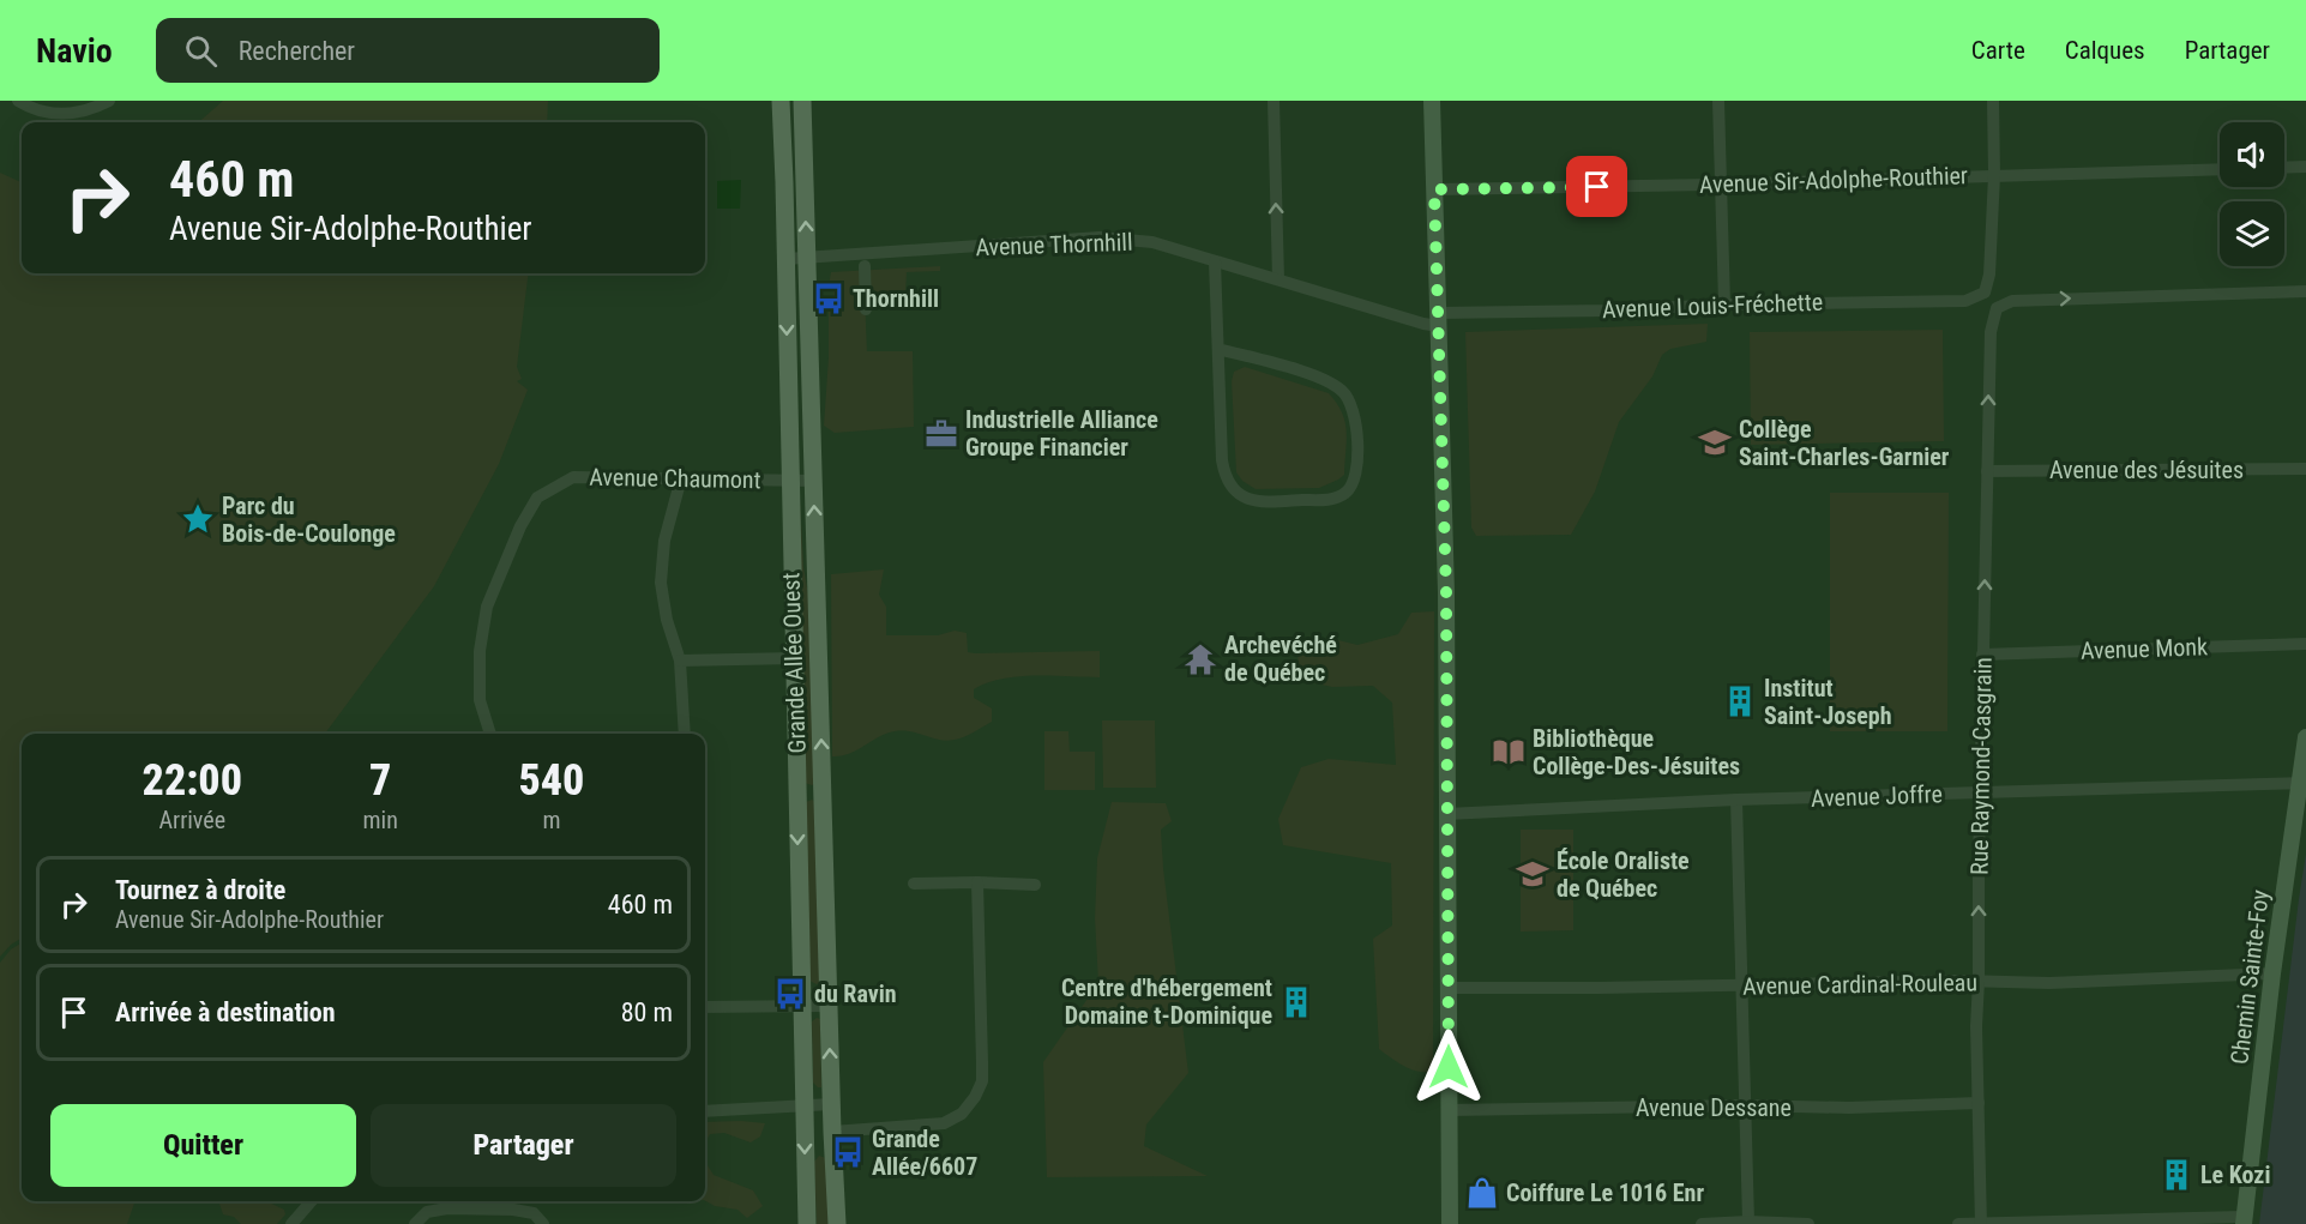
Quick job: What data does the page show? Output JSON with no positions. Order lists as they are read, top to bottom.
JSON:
{
  "streets": {
    "main road": ["Grande Allée Ouest", "Chemin Sainte-Foy"],
    "street": [
      "Avenue Sir-Adolphe-Routhier",
      "Avenue Thornhill",
      "Avenue Louis-Fréchette",
      "Avenue des Jésuites",
      "Avenue Chaumont",
      "Avenue Monk",
      "Rue Raymond-Casgrain",
      "Avenue Joffre",
      "Avenue Cardinal-Rouleau",
      "Avenue Dessane"
    ]
  },
  "crossings": [
    ["Avenue Sir-Adolphe-Routhier", "Avenue Louis-Fréchette"],
    ["Avenue Thornhill", "Avenue Louis-Fréchette"],
    ["Avenue Thornhill", "Grande Allée Ouest"],
    ["Avenue des Jésuites", "Rue Raymond-Casgrain"],
    ["Avenue Chaumont", "Grande Allée Ouest"],
    ["Avenue Monk", "Rue Raymond-Casgrain"],
    ["Rue Raymond-Casgrain", "Avenue Joffre"],
    ["Rue Raymond-Casgrain", "Avenue Cardinal-Rouleau"],
    ["Rue Raymond-Casgrain", "Avenue Dessane"],
    ["Avenue Joffre", "Chemin Sainte-Foy"],
    ["Chemin Sainte-Foy", "Avenue Cardinal-Rouleau"]
  ],
  "places": {
    "bus stop": ["Thornhill", "du Ravin", "Grande Allée/6607"],
    "office": ["Industrielle Alliance Groupe Financier"],
    "school or university": ["Collège Saint-Charles-Garnier", "École Oraliste de Québec"],
    "place": ["Parc du Bois-de-Coulonge"],
    "temple": ["Archevéché de Québec"],
    "building": ["Institut Saint-Joseph", "Centre d'hébergement Domaine t-Dominique", "Le Kozi"],
    "library": ["Bibliothèque Collège-Des-Jésuites"],
    "shop": ["Coiffure Le 1016 Enr"]
  },
  "page": {
    "header": "Navio",
    "search": "Rechercher",
    "nav": ["Carte", "Calques", "Partager"],
    "turn": ["460 m", "Avenue Sir-Adolphe-Routhier"],
    "eta": [
      "22:00",
      "Arrivée",
      "7",
      "min",
      "540",
      "m"
    ],
    "list": [
      {
        "name": "Tournez à droite",
        "note": "Avenue Sir-Adolphe-Routhier",
        "value": "460 m"
      },
      {
        "name": "Arrivée à destination",
        "value": "80 m"
      }
    ],
    "buttons": ["Quitter", "Partager"]
  }
}
